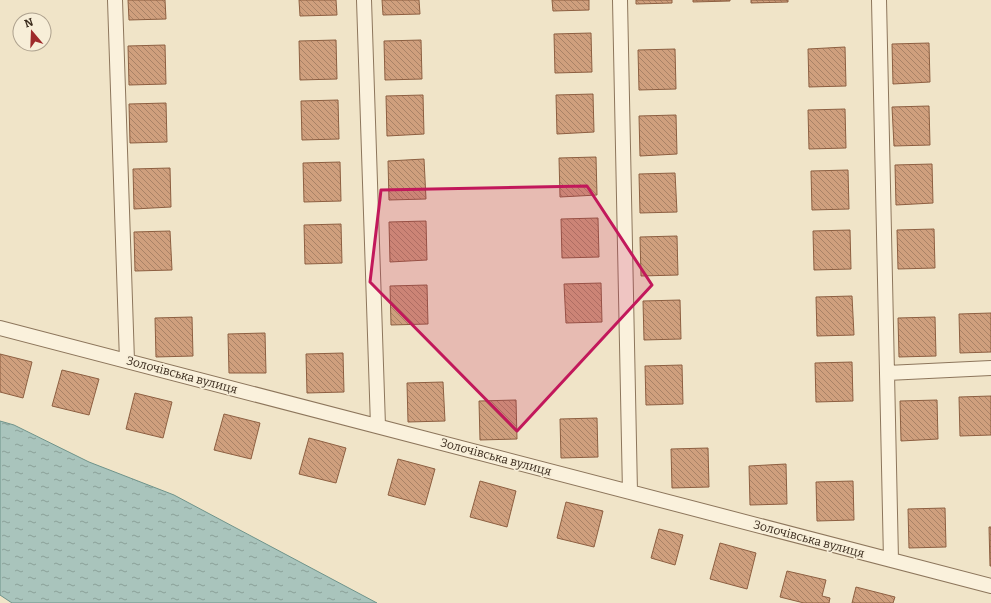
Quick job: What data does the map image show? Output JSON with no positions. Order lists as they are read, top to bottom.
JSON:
{
  "streets": {
    "street": ["Золочівська вулиця"]
  },
  "north": "top"
}
